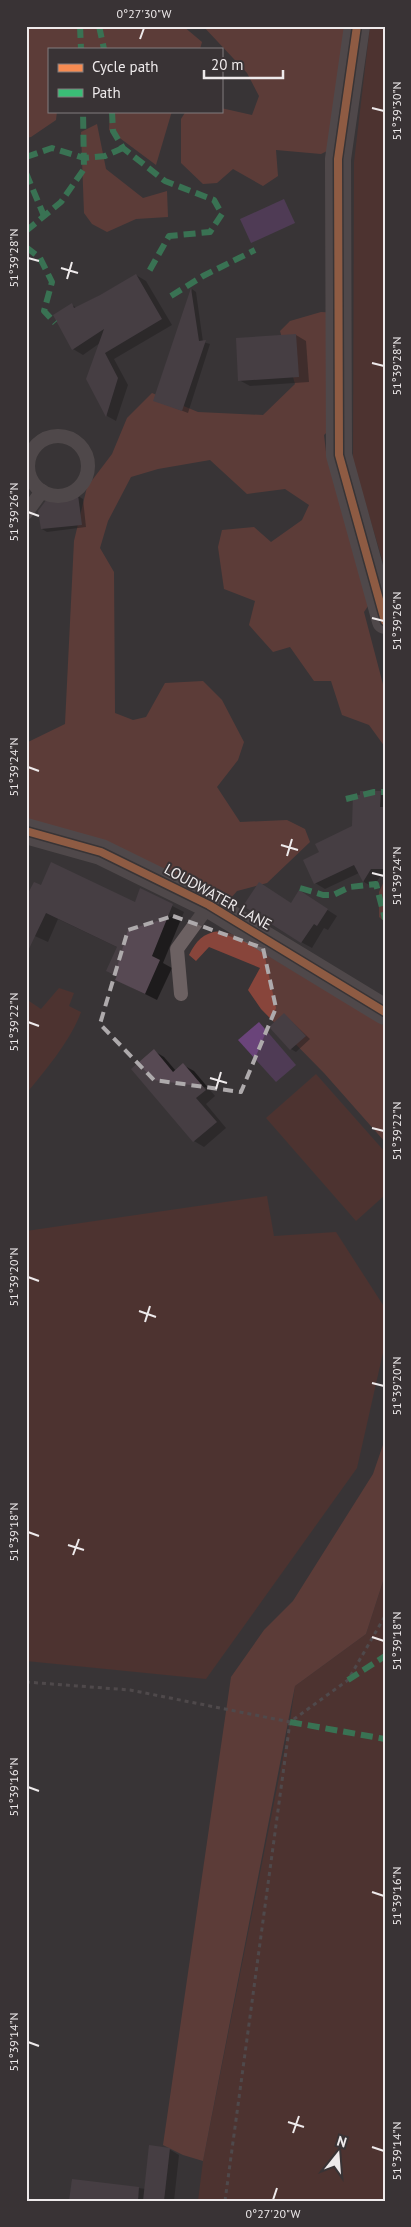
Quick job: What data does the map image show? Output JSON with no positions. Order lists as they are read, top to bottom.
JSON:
{
  "streets": {
    "street": ["LOUDWATER LANE"]
  },
  "legend": ["Cycle path", "Path"],
  "scale_bar": "20 m",
  "north": "top",
  "coordinates": [
    "0°27'30\"W",
    "51°39'30\"N",
    "51°39'28\"N",
    "51°39'26\"N",
    "51°39'24\"N",
    "51°39'22\"N",
    "51°39'20\"N",
    "51°39'18\"N",
    "51°39'16\"N",
    "51°39'14\"N",
    "0°27'20\"W"
  ]
}
